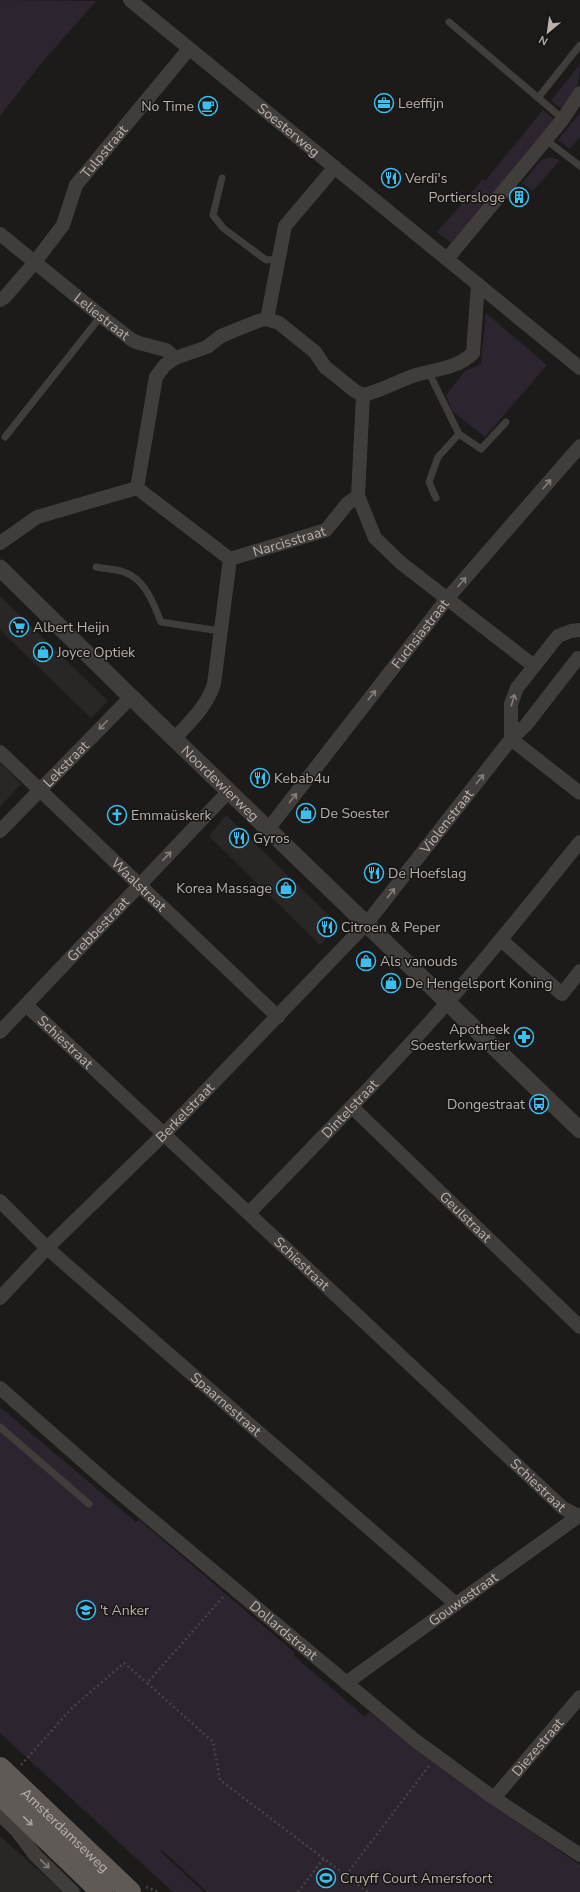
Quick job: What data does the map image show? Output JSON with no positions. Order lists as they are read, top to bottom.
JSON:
{
  "streets": {
    "main road": ["Amsterdamseweg"],
    "street": [
      "Soesterweg",
      "Tulpstraat",
      "Leliestraat",
      "Narcisstraat",
      "Fuchsiastraat",
      "Lekstraat",
      "Noordewierweg",
      "Violenstraat",
      "Waalstraat",
      "Grebbestraat",
      "Schiestraat",
      "Dintelstraat",
      "Berkelstraat",
      "Geulstraat",
      "Spaarnestraat",
      "Gouwestraat",
      "Dollardstraat",
      "Diezestraat"
    ]
  },
  "crossings": [
    ["Soesterweg", "Tulpstraat"],
    ["Tulpstraat", "Leliestraat"],
    ["Fuchsiastraat", "Noordewierweg"],
    ["Lekstraat", "Noordewierweg"],
    ["Lekstraat", "Waalstraat"],
    ["Noordewierweg", "Violenstraat"],
    ["Noordewierweg", "Grebbestraat"],
    ["Noordewierweg", "Dintelstraat"],
    ["Noordewierweg", "Berkelstraat"],
    ["Violenstraat", "Berkelstraat"],
    ["Waalstraat", "Grebbestraat"],
    ["Waalstraat", "Berkelstraat"],
    ["Grebbestraat", "Schiestraat"],
    ["Schiestraat", "Dintelstraat"],
    ["Schiestraat", "Berkelstraat"],
    ["Schiestraat", "Gouwestraat"],
    ["Dintelstraat", "Geulstraat"],
    ["Berkelstraat", "Spaarnestraat"],
    ["Spaarnestraat", "Gouwestraat"],
    ["Gouwestraat", "Dollardstraat"],
    ["Dollardstraat", "Diezestraat"]
  ],
  "one_way": [
    "Fuchsiastraat",
    "Lekstraat",
    "Violenstraat",
    "Grebbestraat"
  ],
  "places": {
    "office": ["Leeffijn"],
    "cafe": ["No Time"],
    "restaurant": [
      "Verdi's",
      "Kebab4u",
      "Gyros",
      "De Hoefslag",
      "Citroen & Peper"
    ],
    "building": ["Portiersloge"],
    "supermarket": ["Albert Heijn"],
    "shop": [
      "Joyce Optiek",
      "De Soester",
      "Korea Massage",
      "Als vanouds",
      "De Hengelsport Koning"
    ],
    "church": ["Emmaüskerk"],
    "pharmacy": ["Apotheek Soesterkwartier"],
    "bus stop": ["Dongestraat"],
    "school or university": ["'t Anker"],
    "sports": ["Cruyff Court Amersfoort"]
  },
  "north": "bottom left"
}
